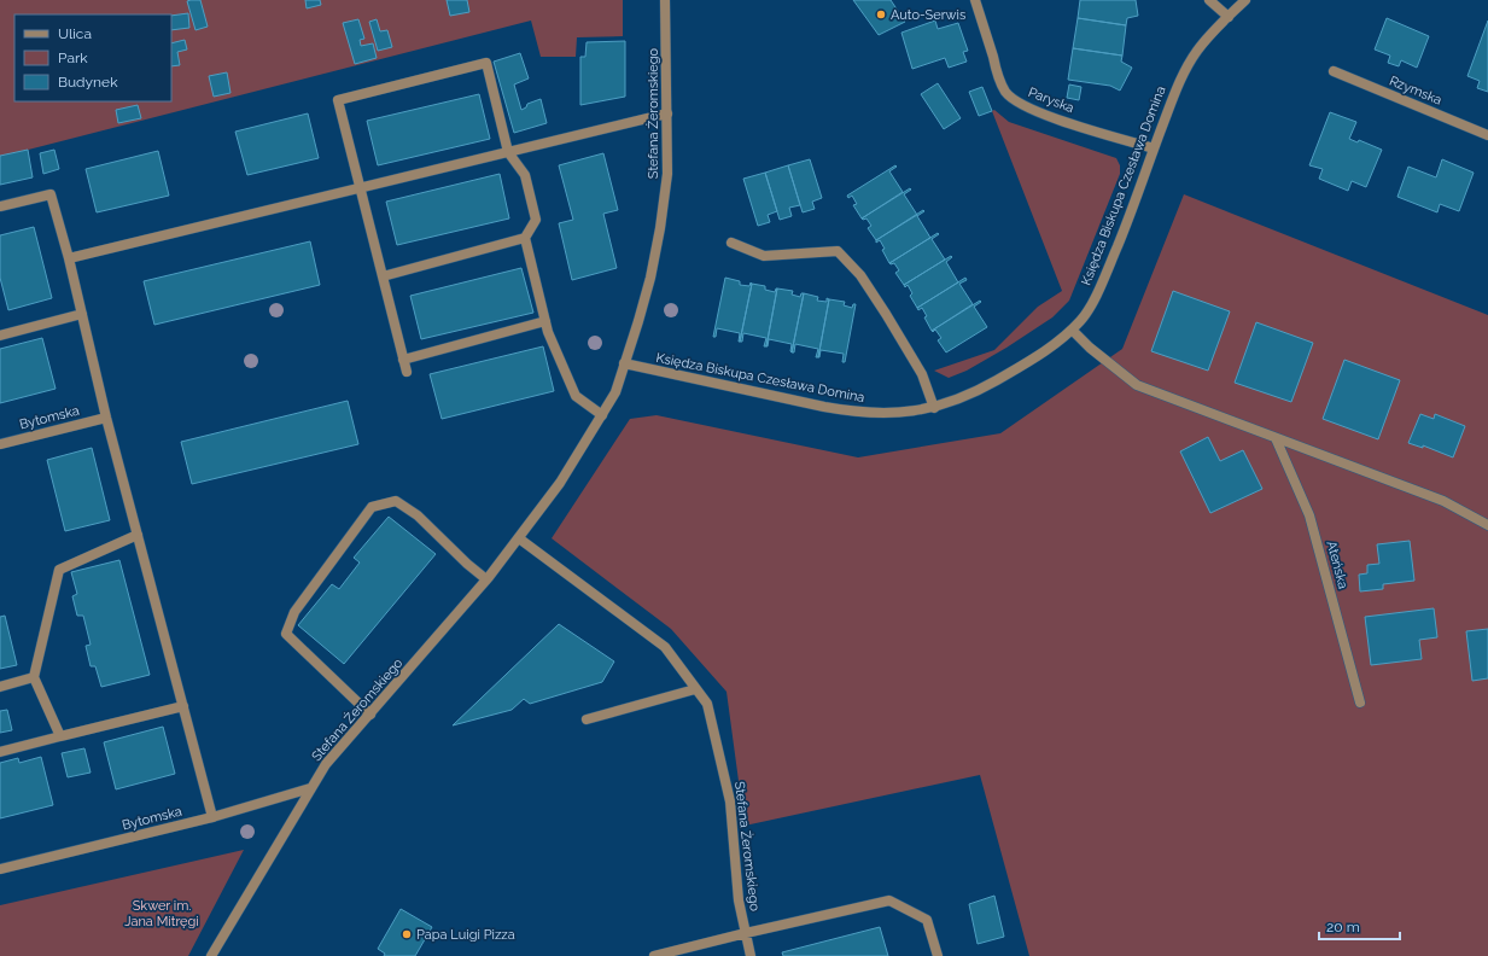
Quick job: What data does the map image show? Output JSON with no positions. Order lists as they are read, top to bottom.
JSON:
{
  "streets": {
    "street": [
      "Rzymska",
      "Paryska",
      "Stefana Żeromskiego",
      "Księdza Biskupa Czesława Domina",
      "Bytomska",
      "Ateńska"
    ]
  },
  "crossings": [
    ["Paryska", "Księdza Biskupa Czesława Domina"],
    ["Stefana Żeromskiego", "Księdza Biskupa Czesława Domina"],
    ["Stefana Żeromskiego", "Bytomska"]
  ],
  "parks": ["Skwer im. Jana Mitręgi"],
  "places": ["Auto-Serwis", "Papa Luigi Pizza"],
  "legend": ["Ulica", "Park", "Budynek"],
  "scale_bar": "20 m"
}
